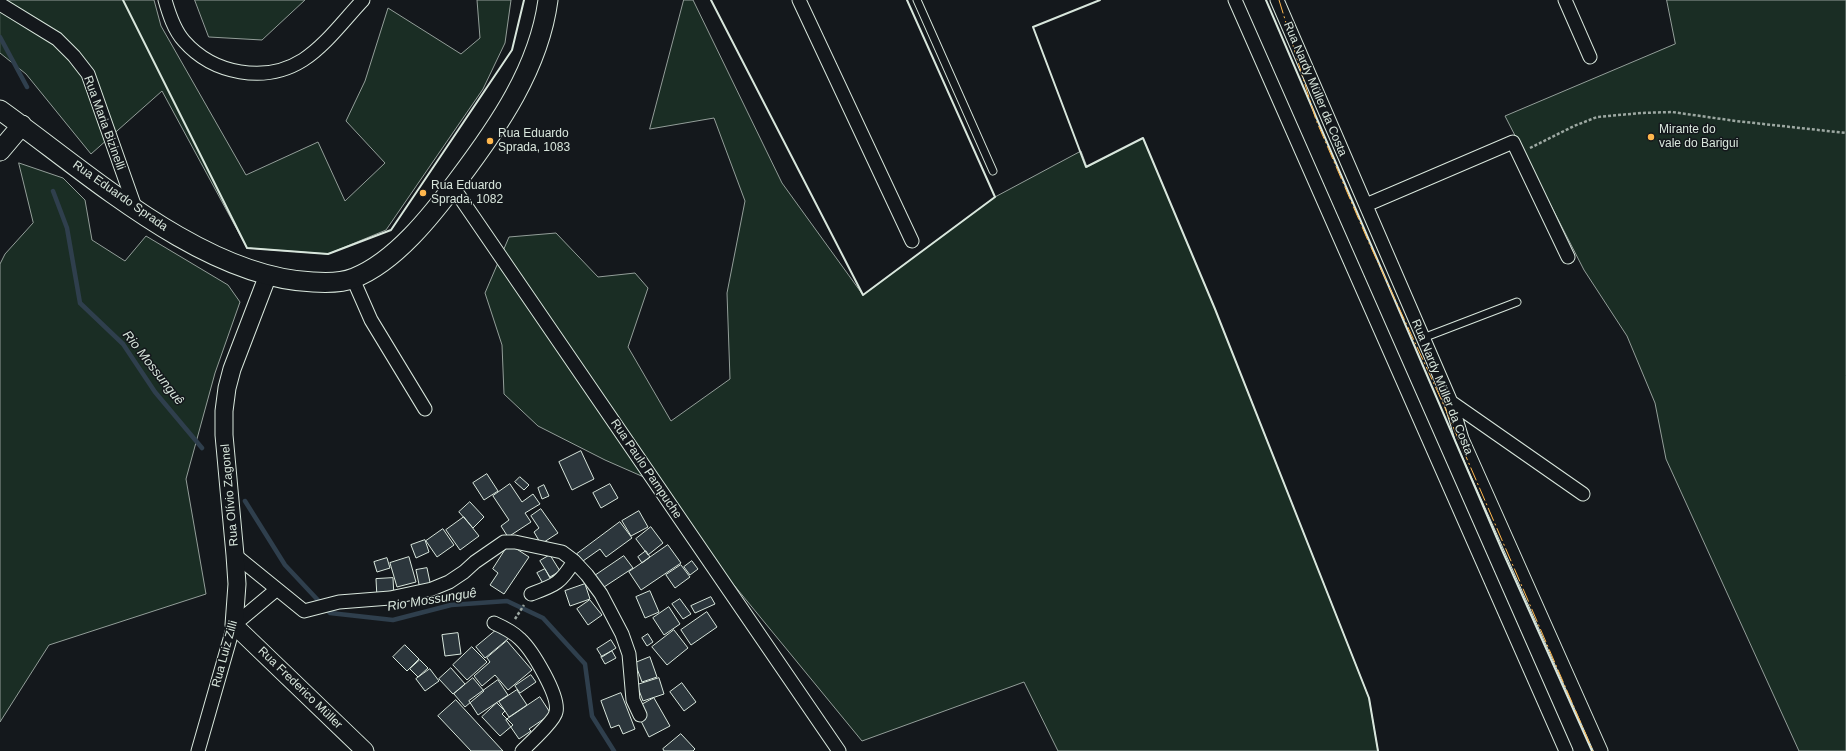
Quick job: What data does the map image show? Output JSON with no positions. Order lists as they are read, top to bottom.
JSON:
{
  "streets": {
    "main road": ["Rua Eduardo Sprada"],
    "street": [
      "Rua Nardy Müller da Costa",
      "Rua Maria Bizinelli",
      "Rua Paulo Pampuche",
      "Rua Olívio Zagonel",
      "Rua Luiz Zilli",
      "Rua Frederico Müller"
    ]
  },
  "crossings": [
    ["Rua Maria Bizinelli", "Rua Eduardo Sprada"],
    ["Rua Eduardo Sprada", "Rua Paulo Pampuche"],
    ["Rua Eduardo Sprada", "Rua Olívio Zagonel"],
    ["Rua Olívio Zagonel", "Rua Luiz Zilli"],
    ["Rua Luiz Zilli", "Rua Frederico Müller"]
  ],
  "water": ["Rio Mossunguê"],
  "places": ["Mirante do vale do Barigui", "Rua Eduardo Sprada, 1083", "Rua Eduardo Sprada, 1082"]
}
